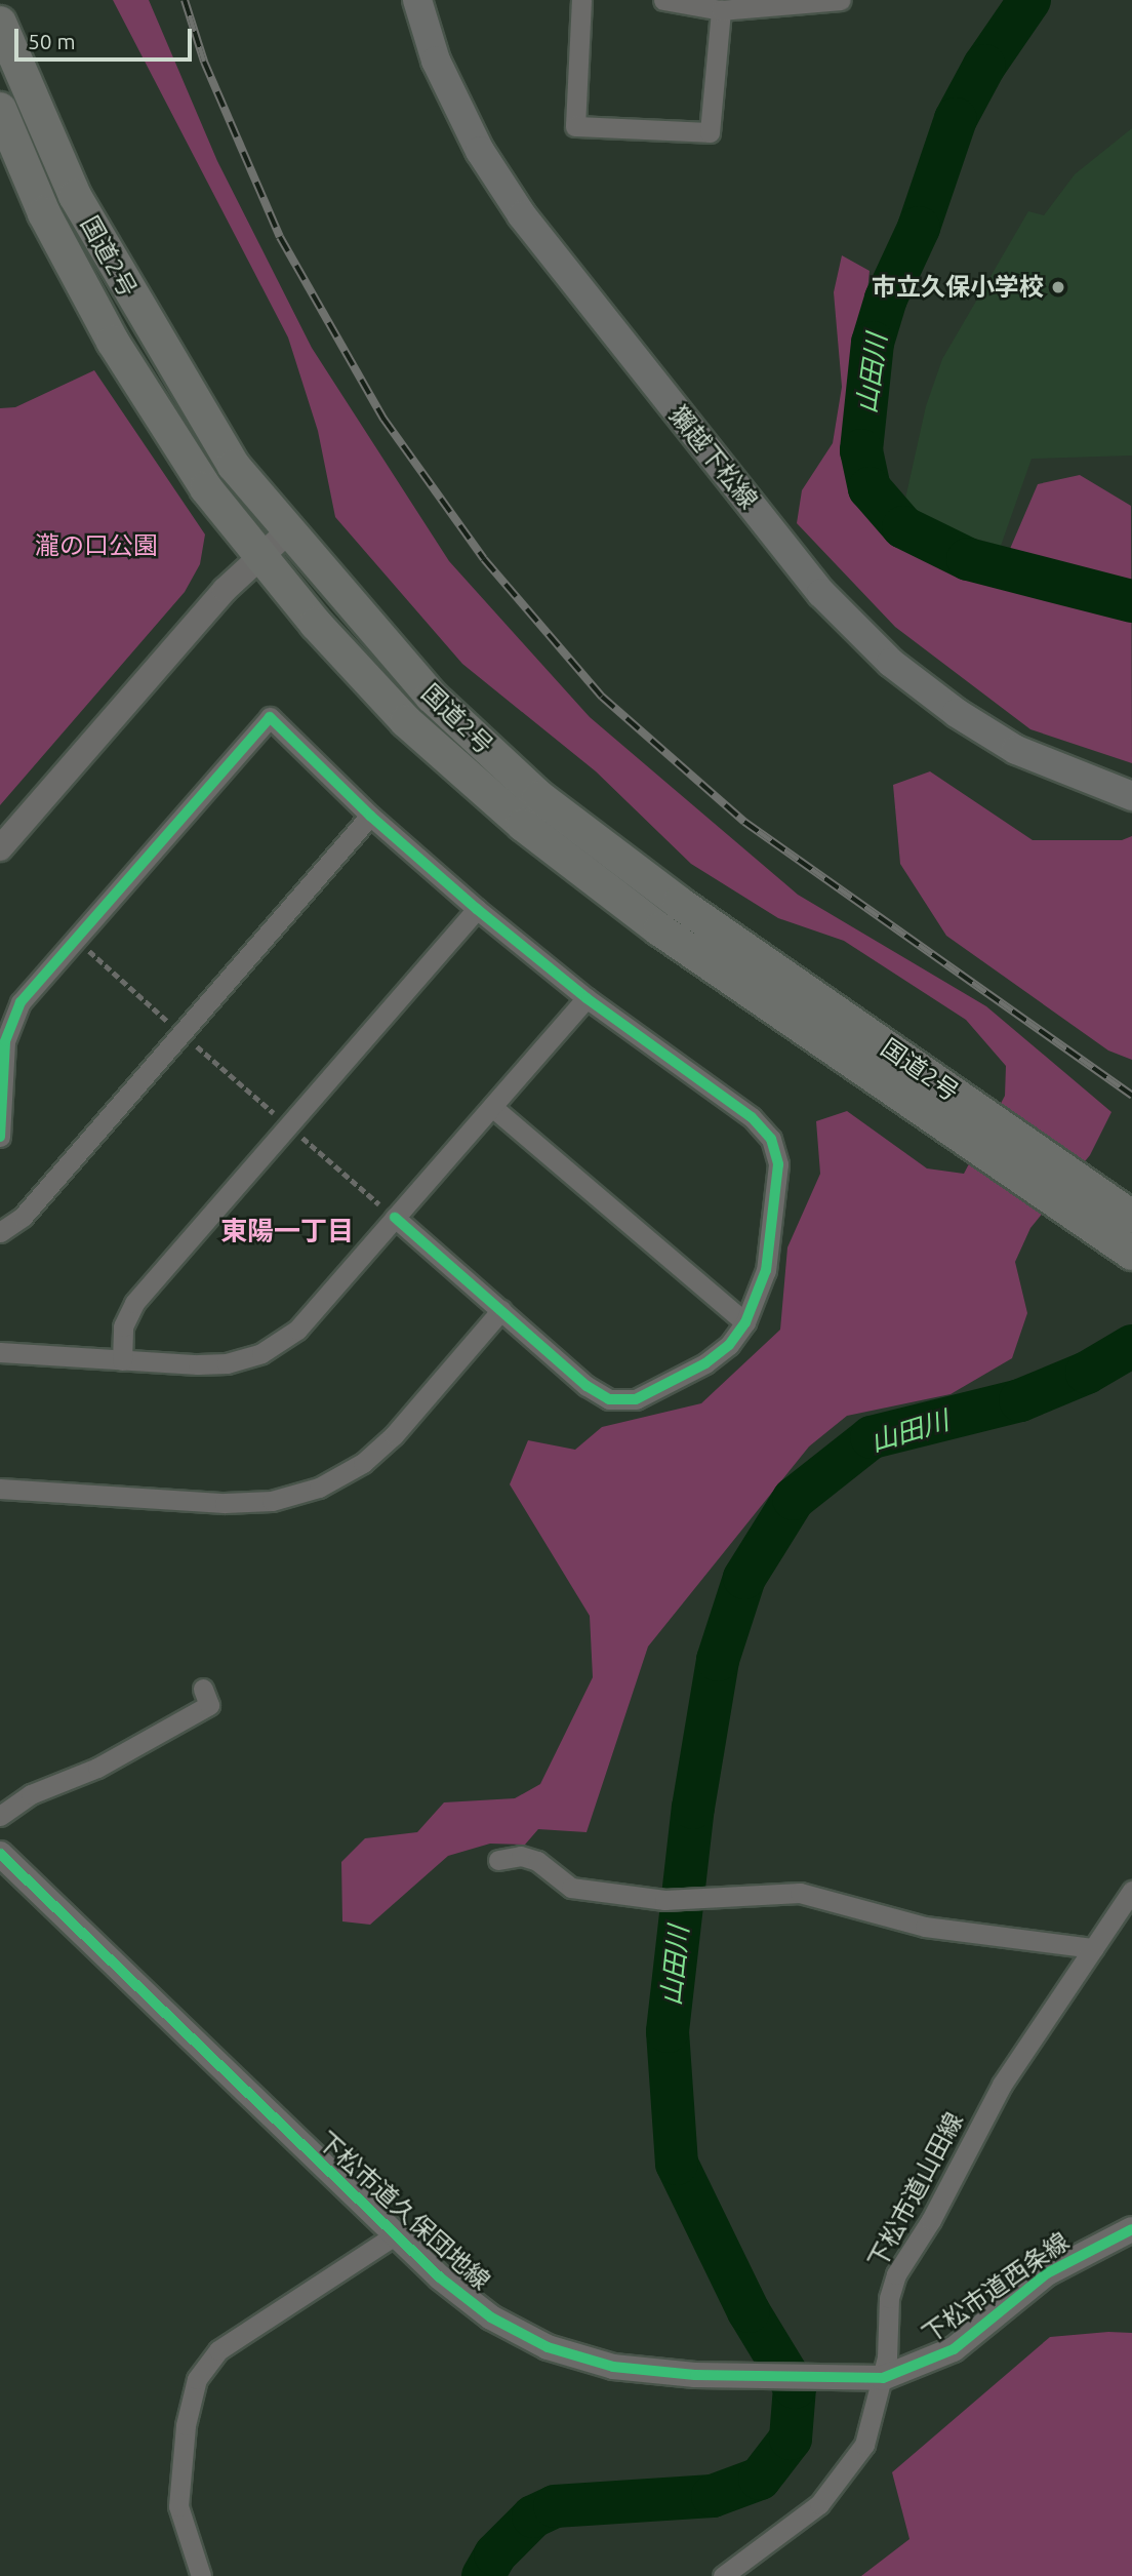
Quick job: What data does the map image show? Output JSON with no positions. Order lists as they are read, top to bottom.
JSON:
{
  "streets": {
    "highway": ["国道2号"],
    "main road": ["獺越下松線"],
    "street": ["下松市道山田線", "下松市道久保団地線", "下松市道西条線"]
  },
  "crossings": [
    ["下松市道山田線", "下松市道久保団地線"],
    ["下松市道山田線", "下松市道西条線"],
    ["下松市道久保団地線", "下松市道西条線"]
  ],
  "districts": ["東陽一丁目"],
  "water": ["山田川"],
  "parks": ["瀧の口公園"],
  "places": ["市立久保小学校"],
  "scale_bar": "50 m"
}
